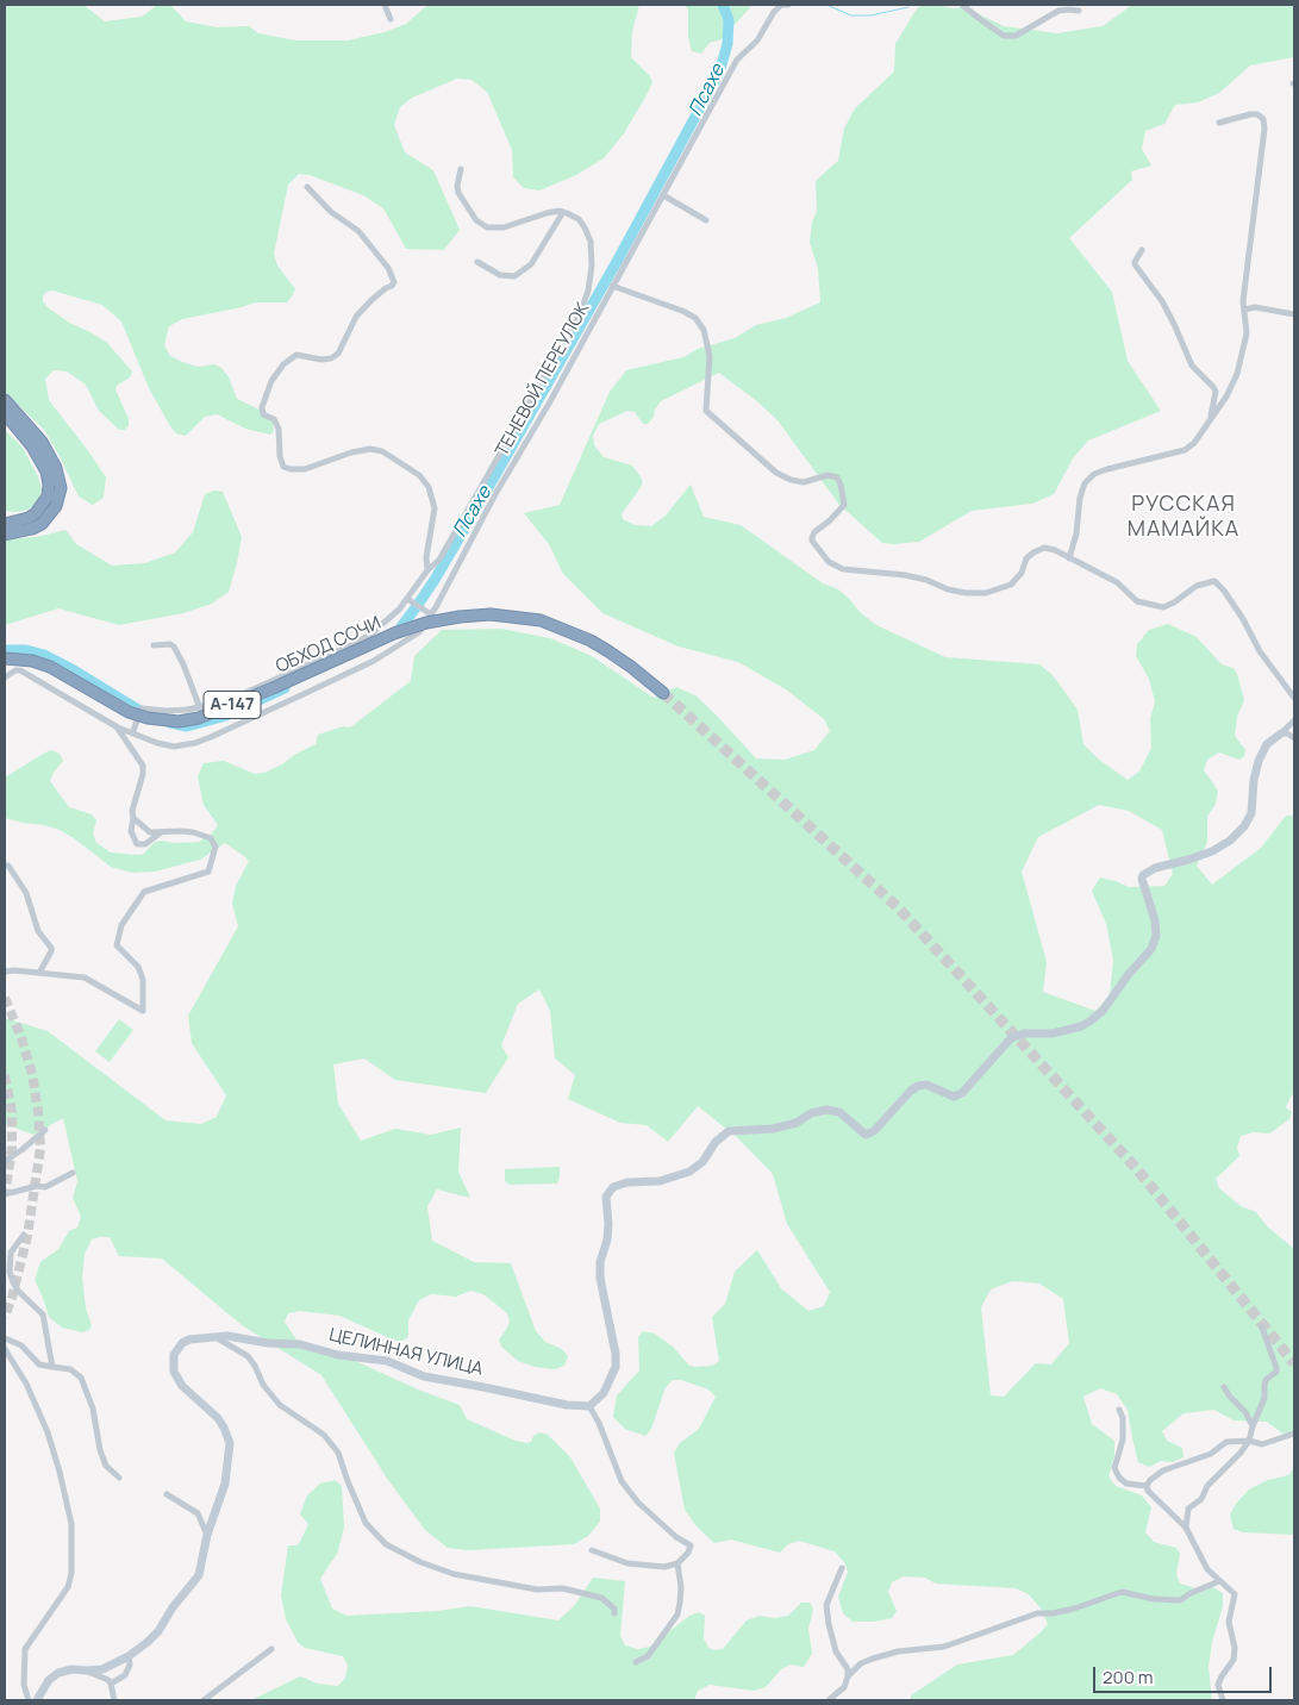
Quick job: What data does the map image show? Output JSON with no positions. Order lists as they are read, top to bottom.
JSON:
{
  "streets": {
    "highway": ["ОБХОД СОЧИ", "А-147"],
    "street": ["ТЕНЕВОЙ ПЕРЕУЛОК", "ЦЕЛИННАЯ УЛИЦА"]
  },
  "districts": ["РУССКАЯ МАМАЙКА"],
  "water": ["Псахе"],
  "scale_bar": "200 m"
}
